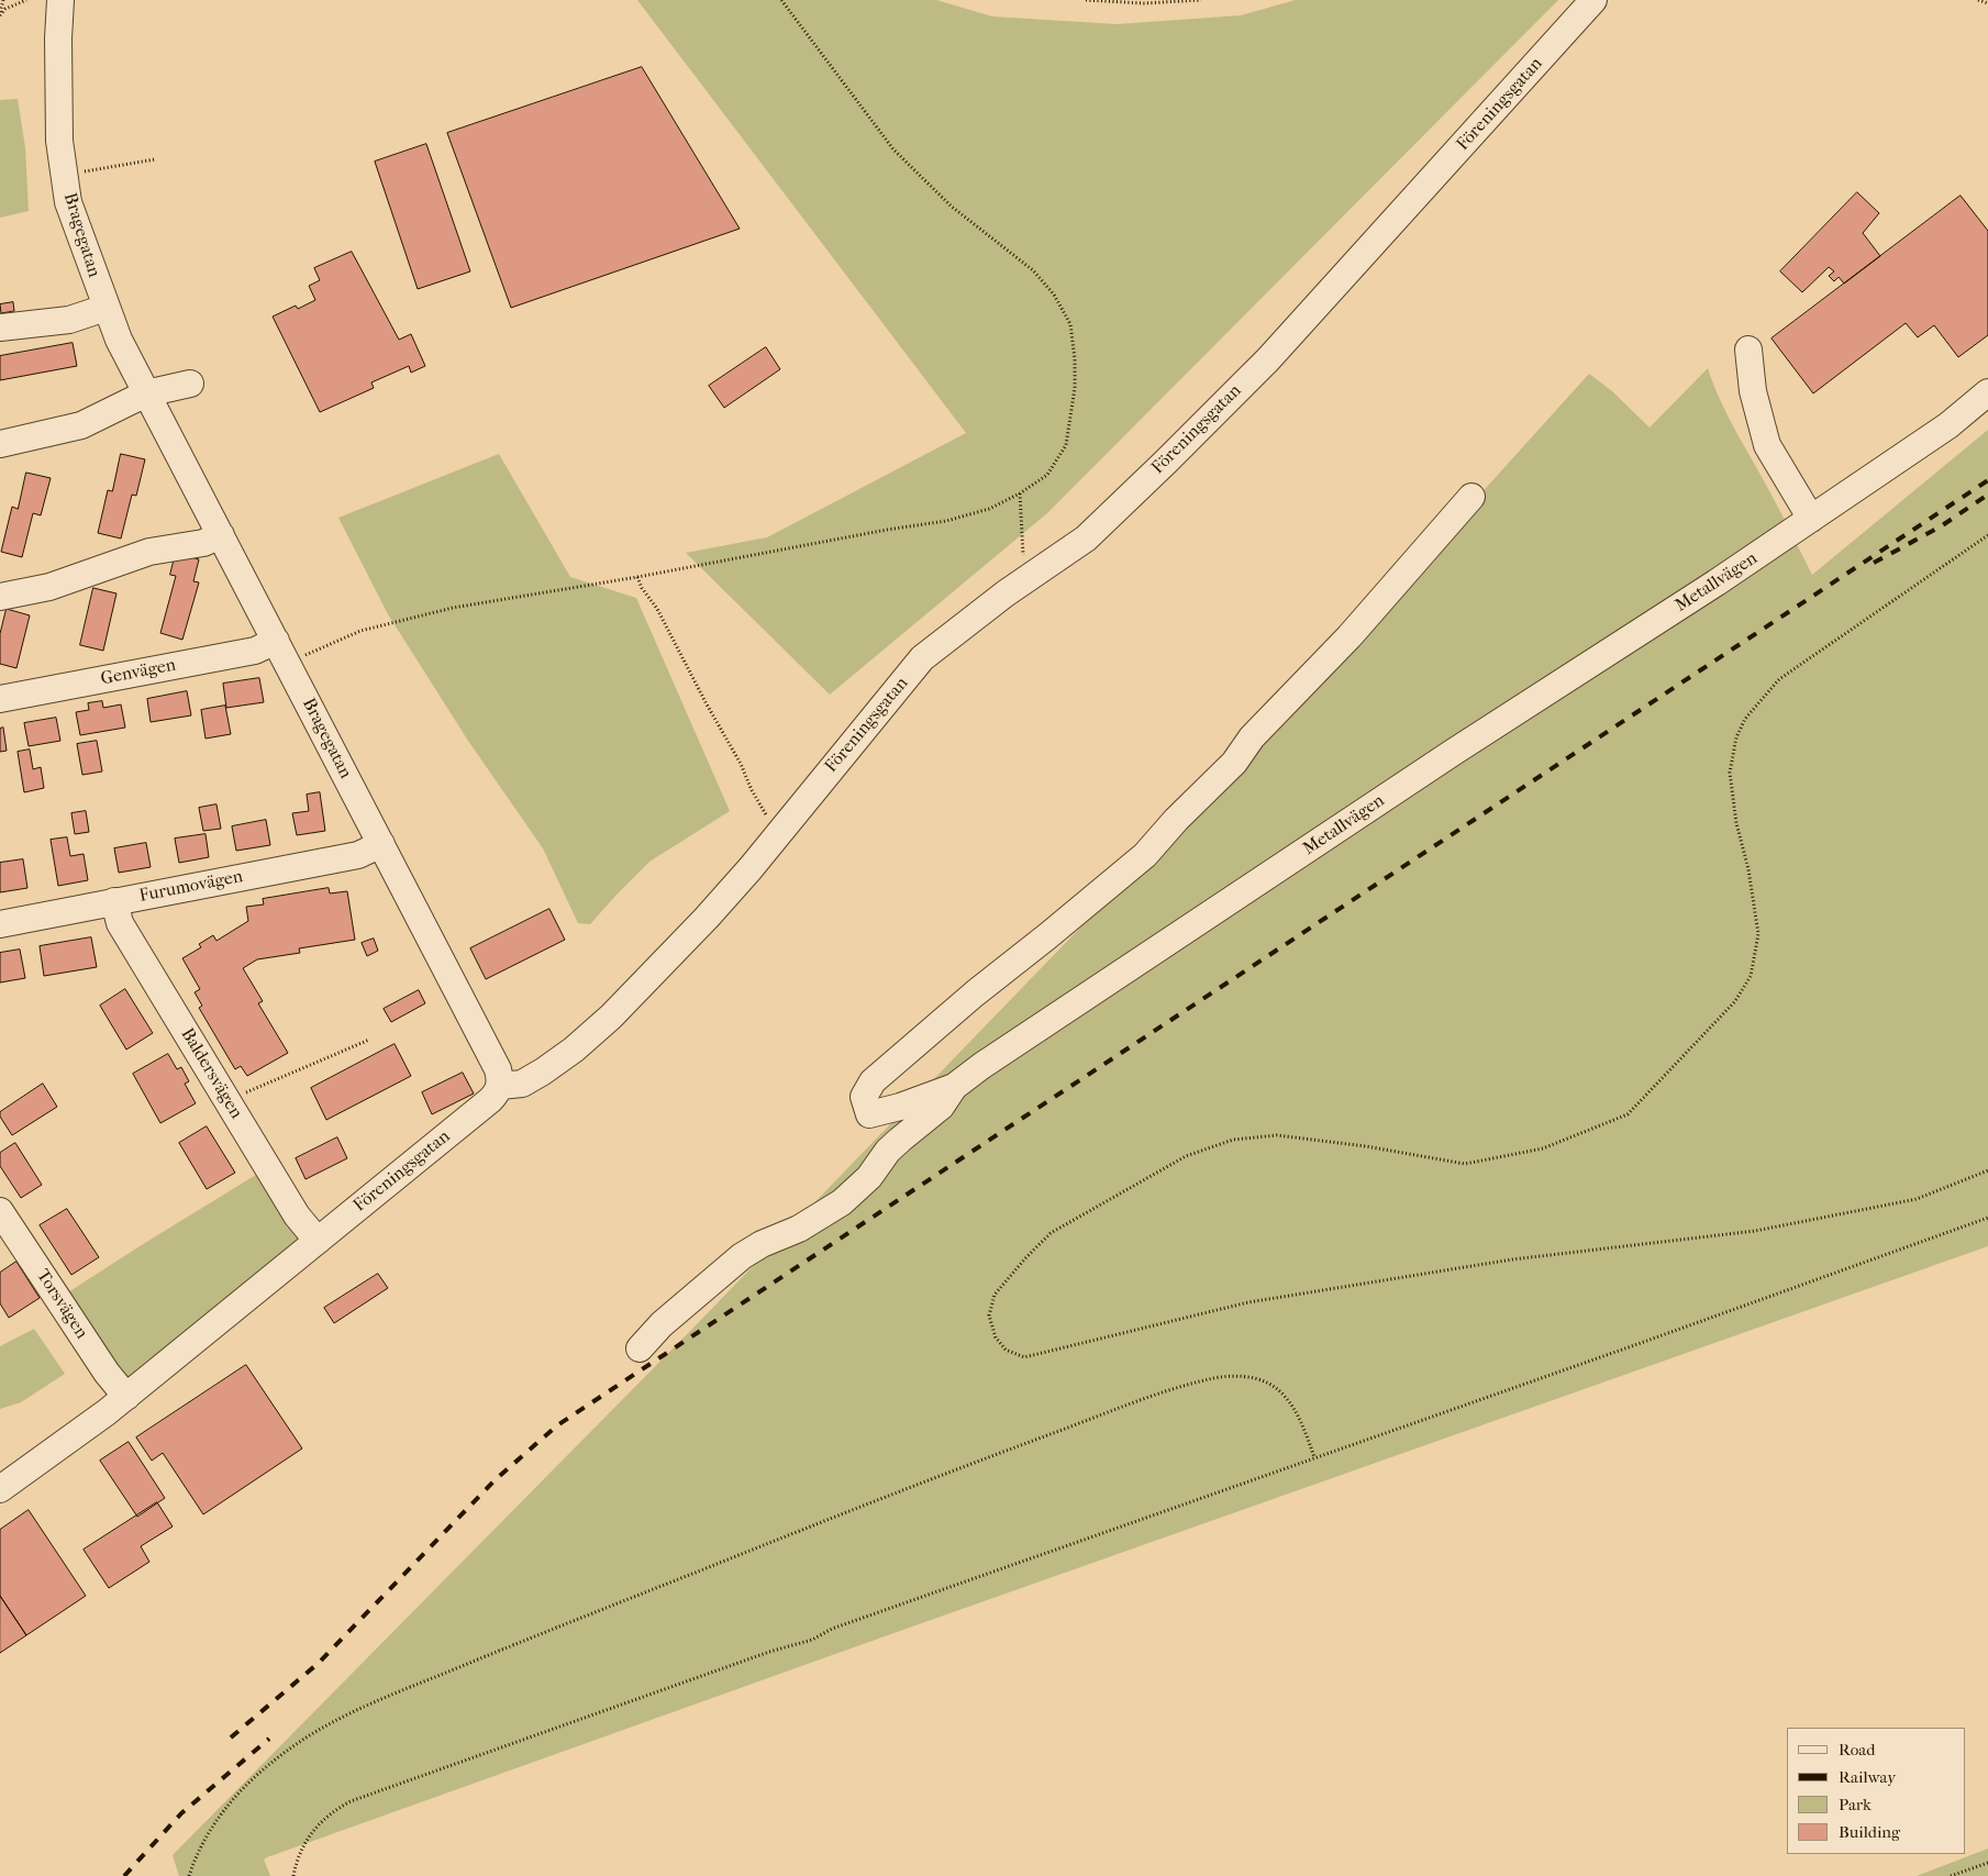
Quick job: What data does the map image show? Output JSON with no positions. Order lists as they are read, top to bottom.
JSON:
{
  "streets": {
    "street": [
      "Föreningsgatan",
      "Bragegatan",
      "Metallvägen",
      "Genvägen",
      "Furumovägen",
      "Baldersvägen",
      "Torsvägen"
    ]
  },
  "crossings": [
    ["Föreningsgatan", "Bragegatan"],
    ["Föreningsgatan", "Baldersvägen"],
    ["Föreningsgatan", "Torsvägen"],
    ["Bragegatan", "Genvägen"],
    ["Bragegatan", "Furumovägen"],
    ["Furumovägen", "Baldersvägen"]
  ],
  "legend": [
    "Road",
    "Railway",
    "Park",
    "Building"
  ]
}
